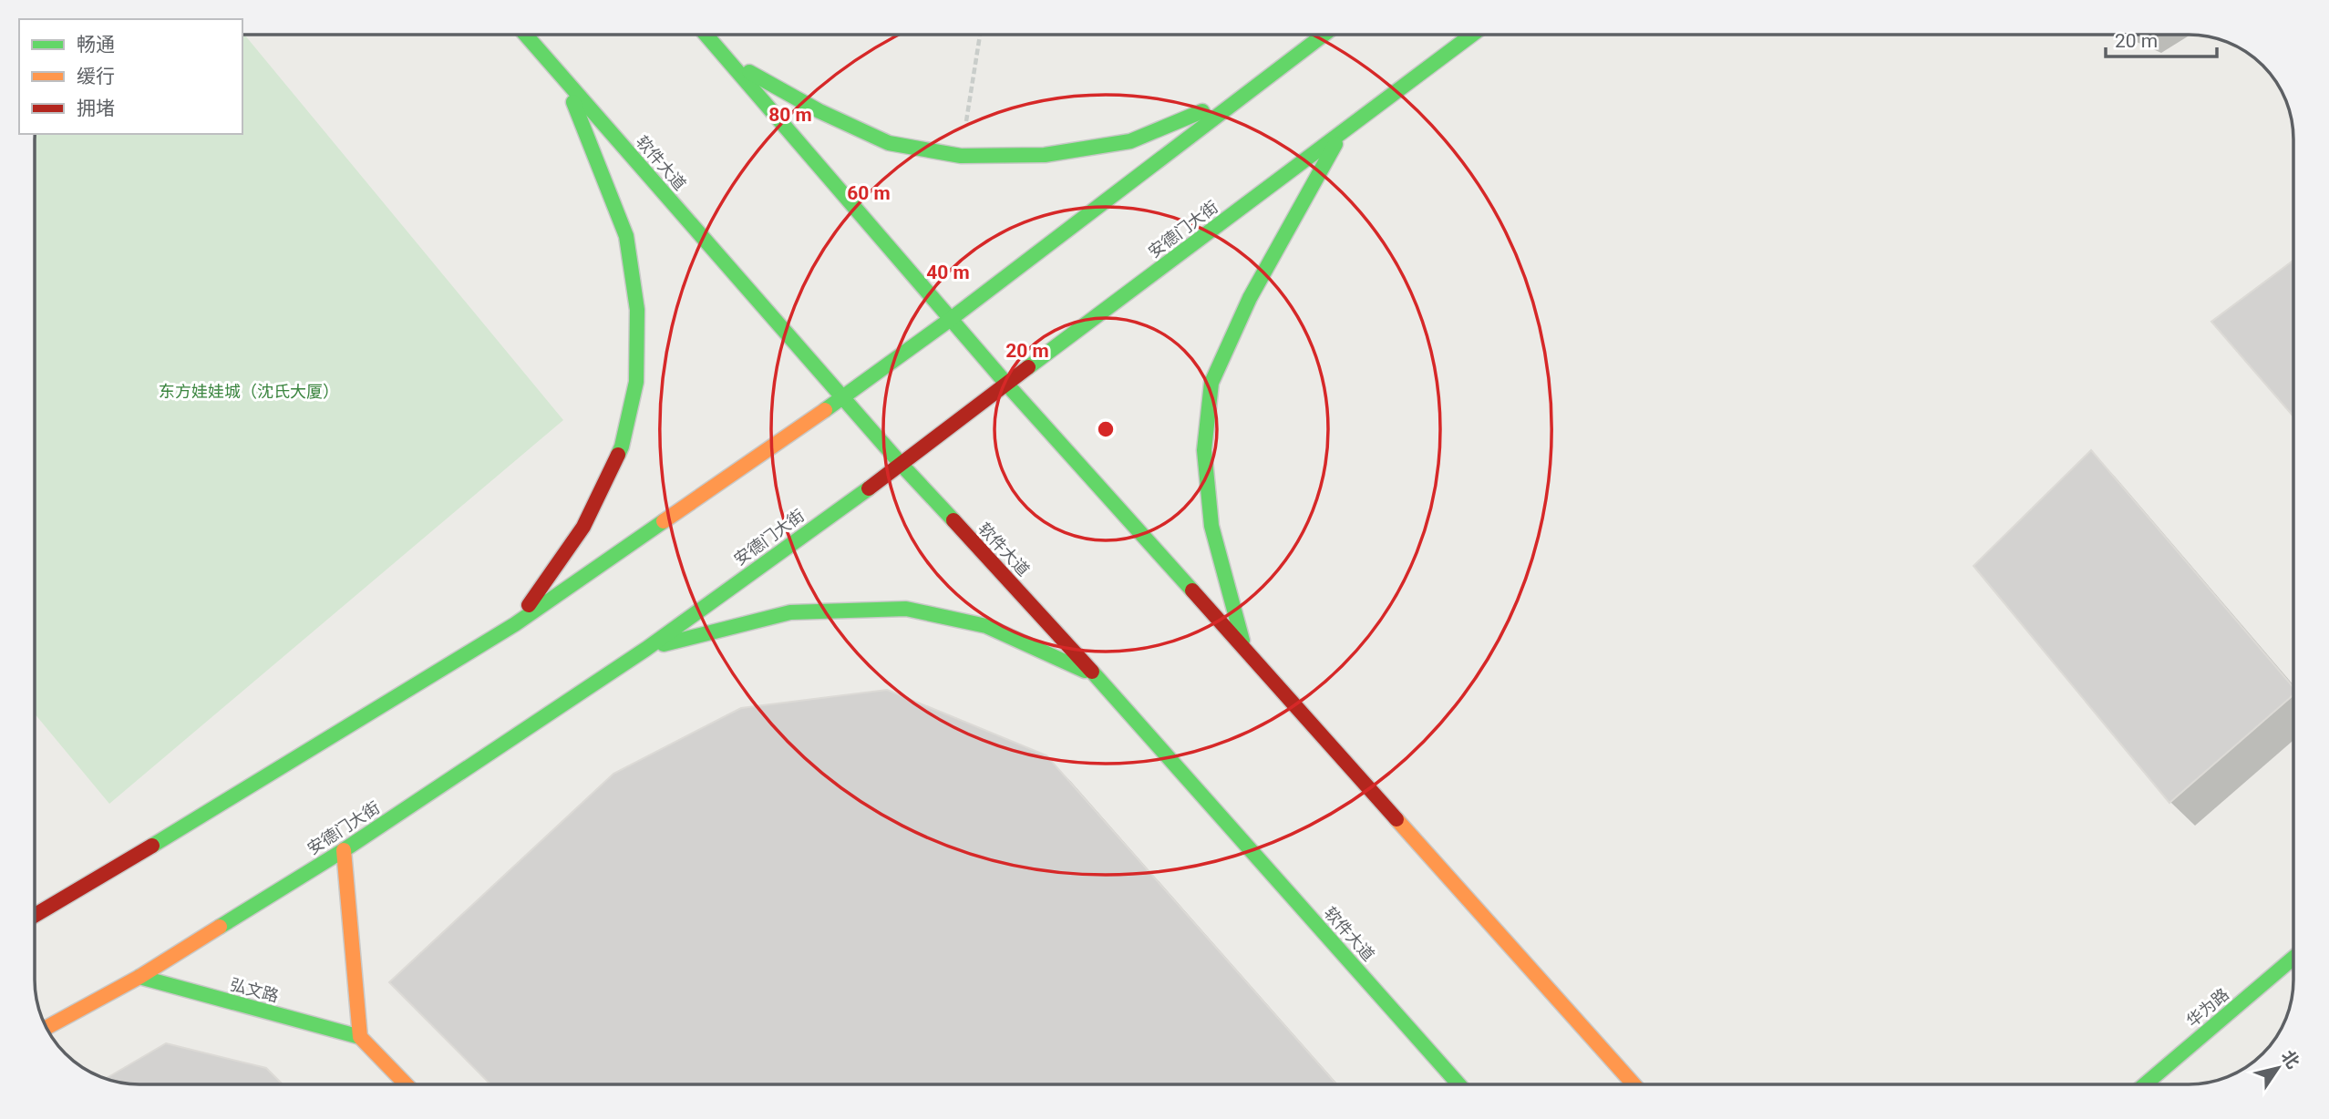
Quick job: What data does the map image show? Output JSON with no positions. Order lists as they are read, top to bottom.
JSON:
{
  "streets": {
    "main road": [
      "软件大道",
      "安德门大街",
      "弘文路",
      "华为路"
    ]
  },
  "crossings": [
    ["软件大道", "安德门大街"],
    ["安德门大街", "弘文路"]
  ],
  "parks": ["东方娃娃城（沈氏大厦）"],
  "legend": ["畅通", "缓行", "拥堵"],
  "scale_bar": "20 m",
  "north": "top right",
  "rings": [
    "80 m",
    "60 m",
    "40 m",
    "20 m"
  ]
}
